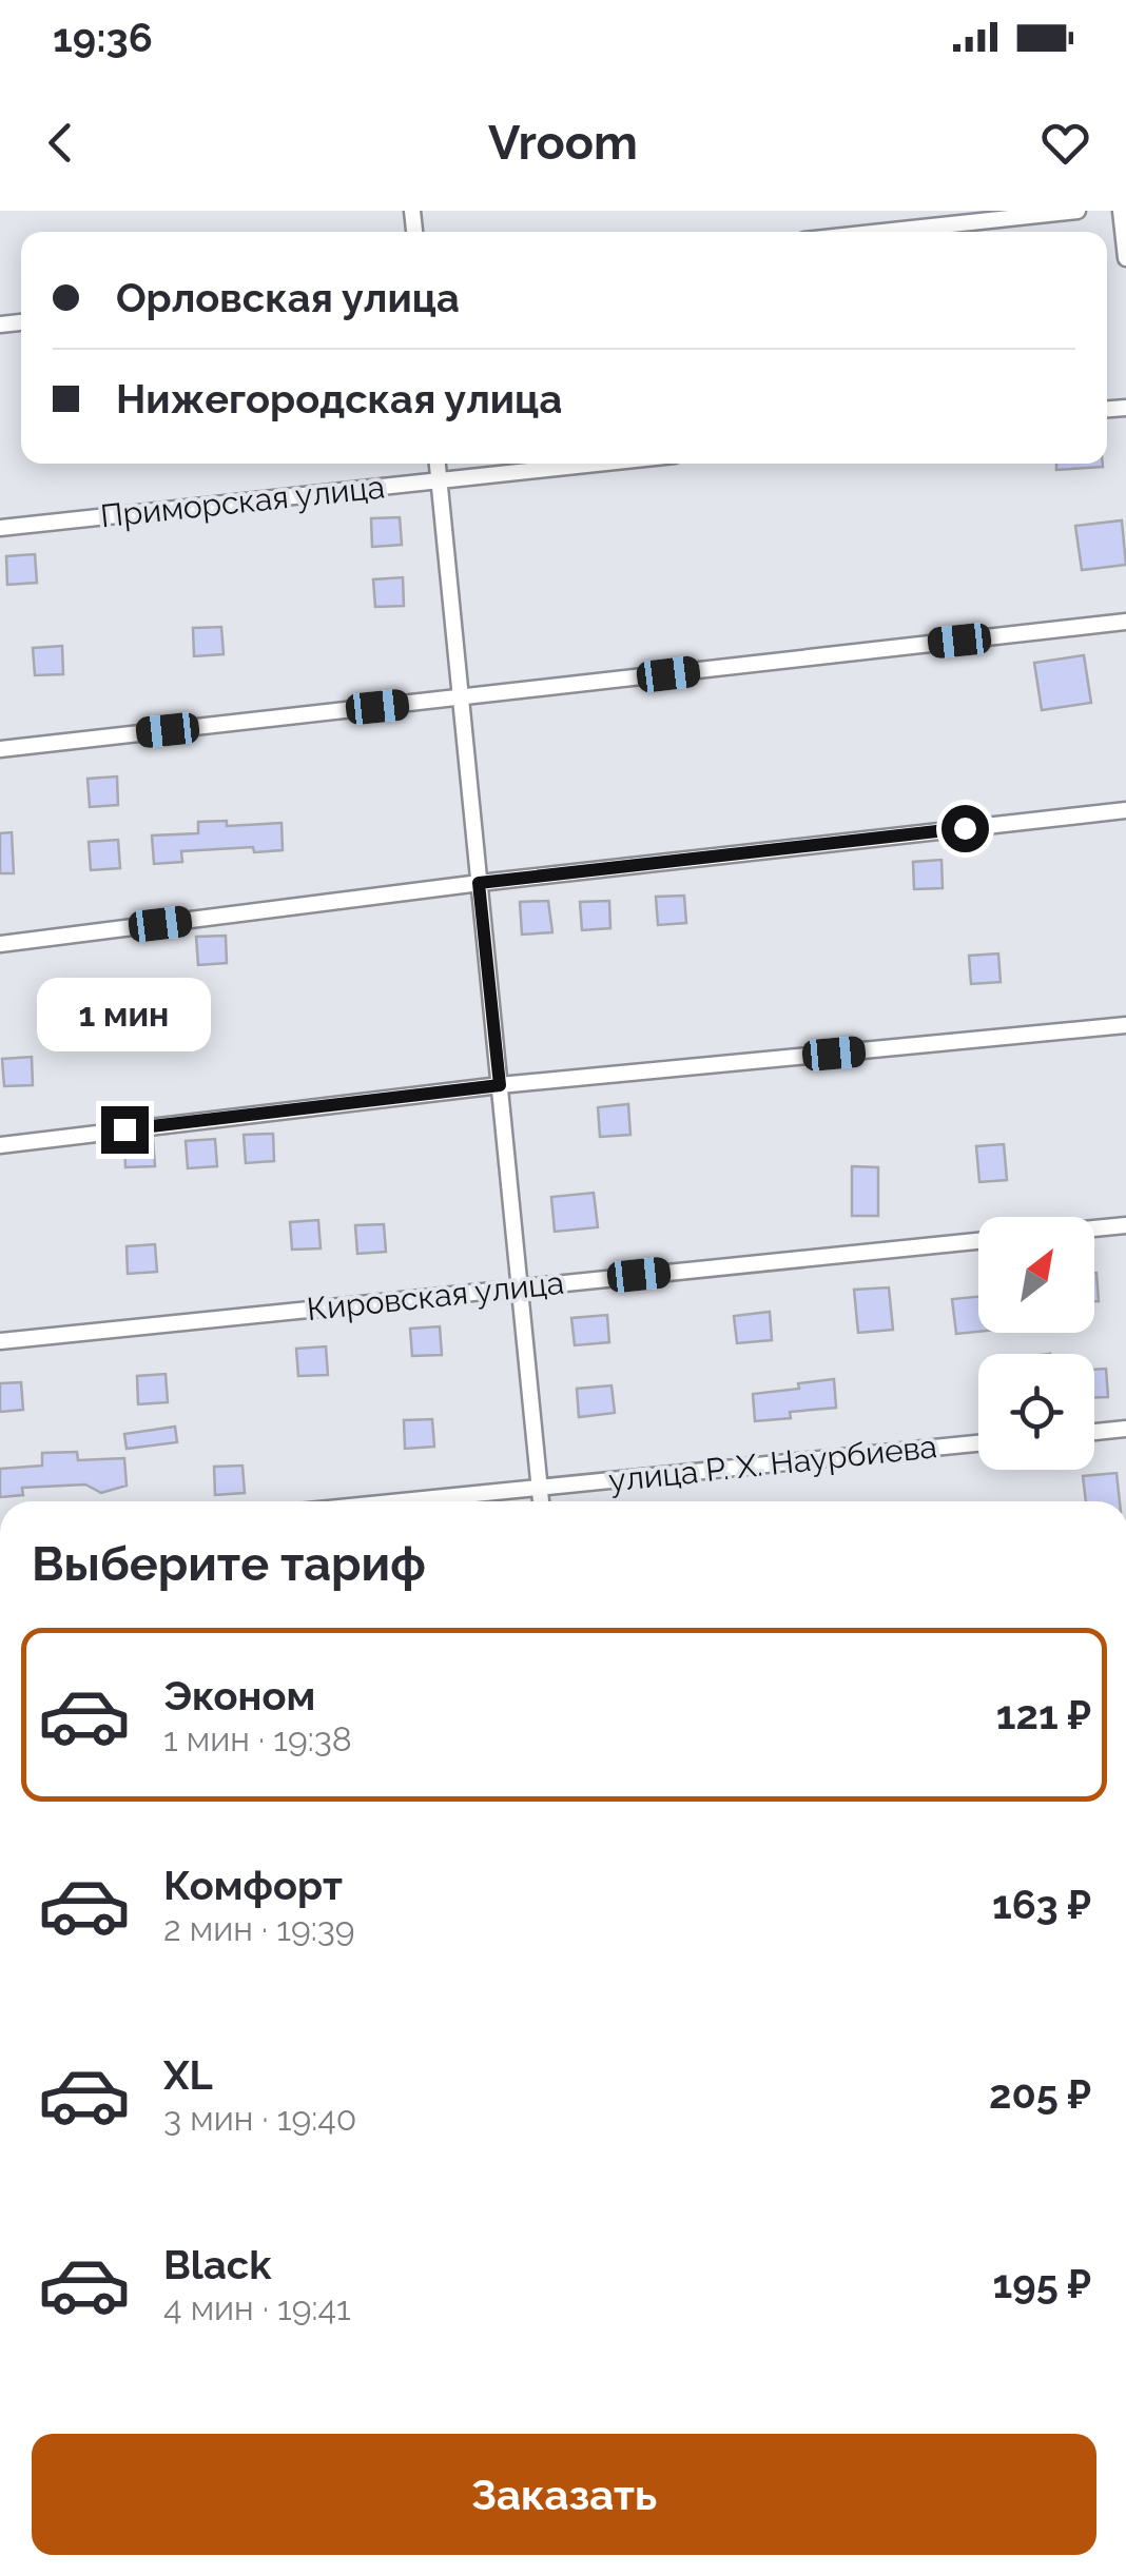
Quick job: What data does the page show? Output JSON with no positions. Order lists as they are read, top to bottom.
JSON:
{
  "streets": {
    "street": ["Приморская улица", "Кировская улица", "улица Р. Х. Наурбиева"]
  },
  "north": "top right",
  "page": {
    "status": "19:36",
    "header": "Vroom",
    "banner": ["Орловская улица", "Нижегородская улица"],
    "bubble": "1 мин",
    "heading": "Выберите тариф",
    "list": [
      {
        "name": "Эконом",
        "note": "1 мин · 19:38",
        "value": "121 ₽"
      },
      {
        "name": "Комфорт",
        "note": "2 мин · 19:39",
        "value": "163 ₽"
      },
      {
        "name": "XL",
        "note": "3 мин · 19:40",
        "value": "205 ₽"
      },
      {
        "name": "Black",
        "note": "4 мин · 19:41",
        "value": "195 ₽"
      }
    ],
    "buttons": "Заказать"
  }
}
